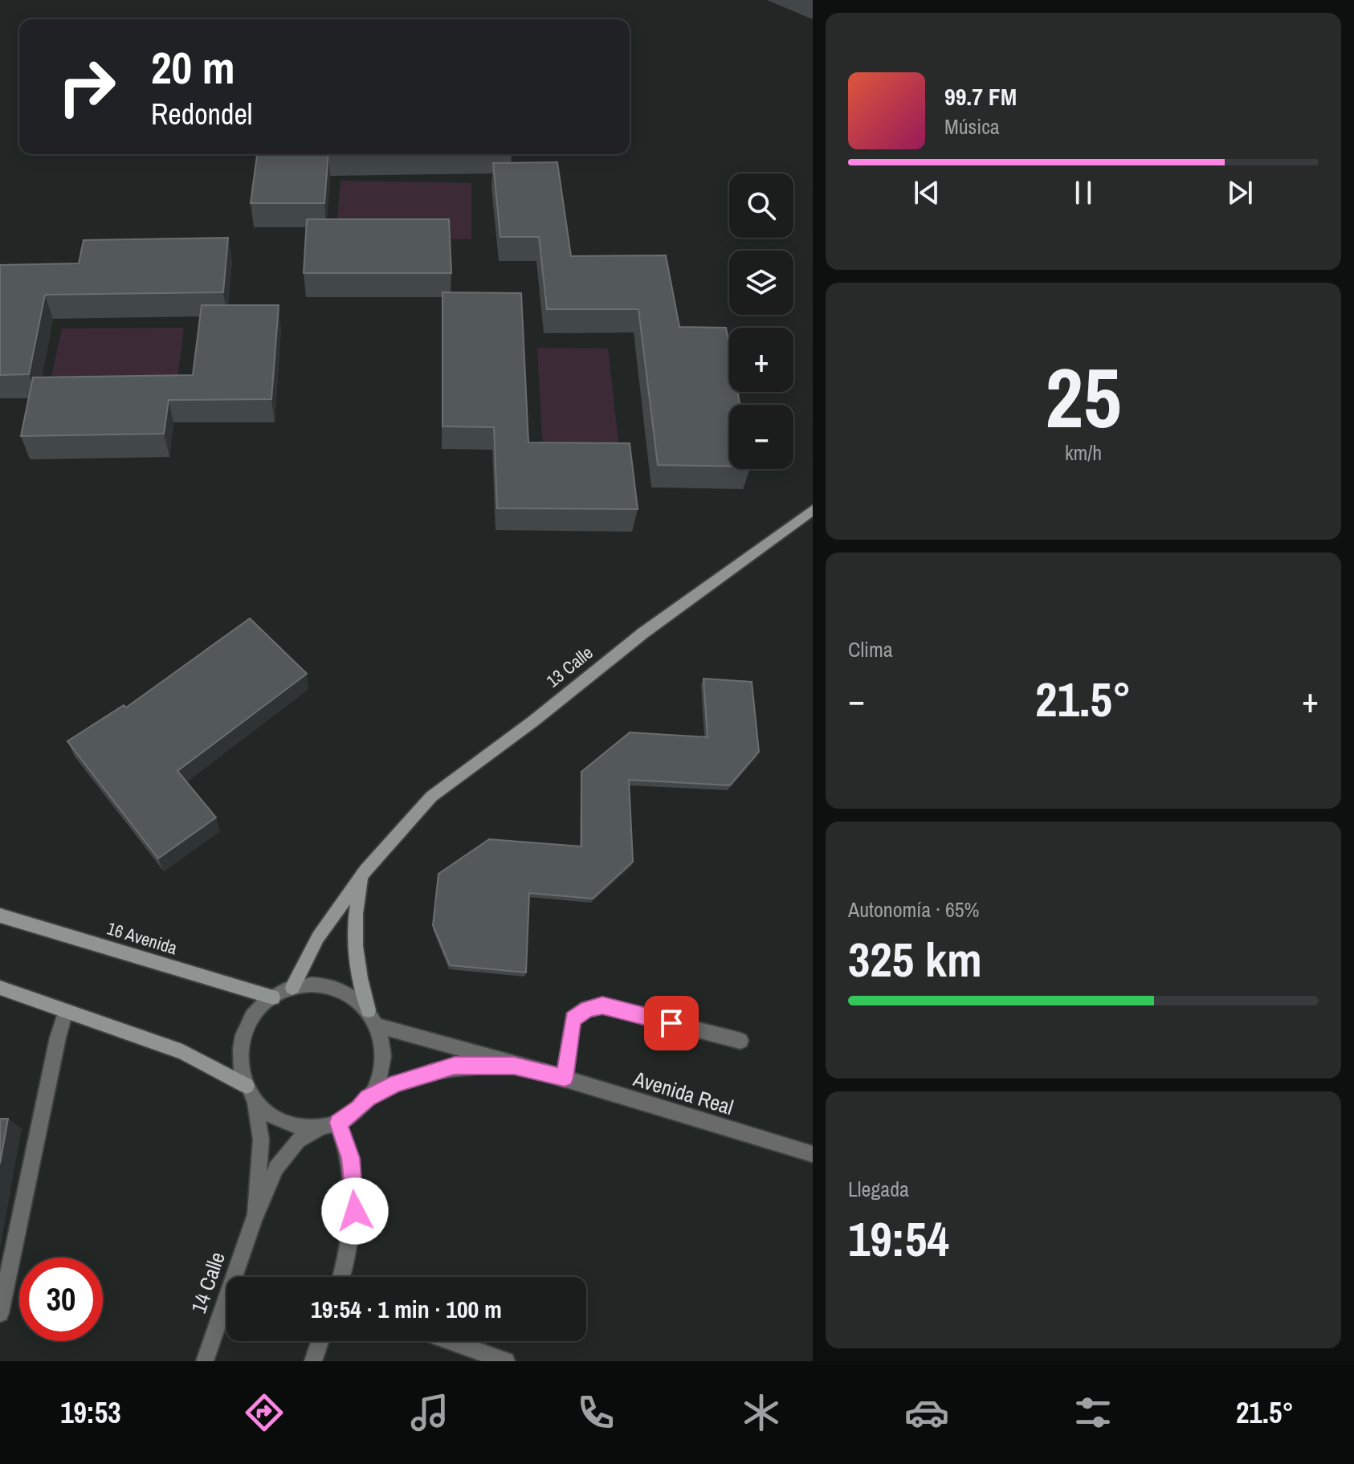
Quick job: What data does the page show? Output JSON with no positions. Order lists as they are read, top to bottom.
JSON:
{
  "streets": {
    "street": [
      "13 Calle",
      "16 Avenida",
      "Avenida Real",
      "14 Calle"
    ]
  },
  "crossings": [
    ["13 Calle", "16 Avenida"],
    ["13 Calle", "Avenida Real"],
    ["13 Calle", "14 Calle"],
    ["16 Avenida", "Avenida Real"],
    ["16 Avenida", "14 Calle"],
    ["Avenida Real", "14 Calle"]
  ],
  "page": {
    "turn": ["20 m", "Redondel"],
    "song": ["99.7 FM", "Música"],
    "map_buttons": ["+", "−"],
    "tile": [
      ["25", "km/h"],
      "Clima",
      ["Autonomía · 65%", "325 km"],
      ["Llegada", "19:54"]
    ],
    "heat": ["−", "21.5°", "+"],
    "limit": "30",
    "trip": "19:54 · 1 min · 100 m",
    "tabs": ["19:53", "21.5°"]
  }
}
